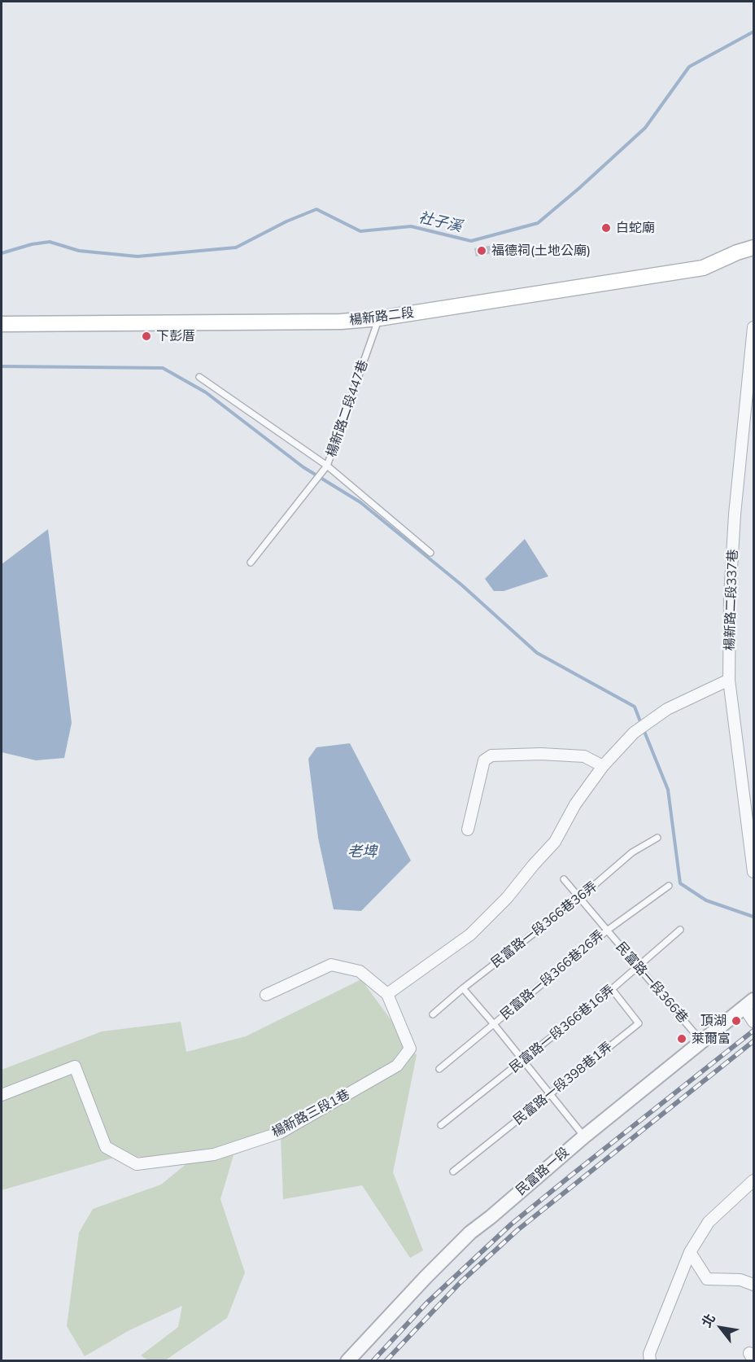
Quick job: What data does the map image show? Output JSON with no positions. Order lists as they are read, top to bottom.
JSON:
{
  "streets": {
    "main road": ["楊新路二段"],
    "street": ["楊新路二段337巷", "楊新路三段1巷", "民富路一段"],
    "lane": [
      "楊新路二段447巷",
      "民富路一段366巷36弄",
      "民富路一段366巷26弄",
      "民富路一段366巷",
      "民富路一段366巷16弄",
      "民富路一段398巷1弄"
    ]
  },
  "crossings": [
    ["楊新路二段", "楊新路二段447巷"],
    ["民富路一段366巷36弄", "民富路一段366巷"],
    ["民富路一段366巷26弄", "民富路一段366巷"],
    ["民富路一段366巷", "民富路一段366巷16弄"],
    ["民富路一段366巷", "民富路一段"],
    ["民富路一段366巷16弄", "民富路一段398巷1弄"]
  ],
  "water": ["社子溪", "老埤"],
  "places": [
    "白蛇廟",
    "福德祠(土地公廟)",
    "下彭厝",
    "頂湖",
    "萊爾富"
  ],
  "north": "top left"
}
